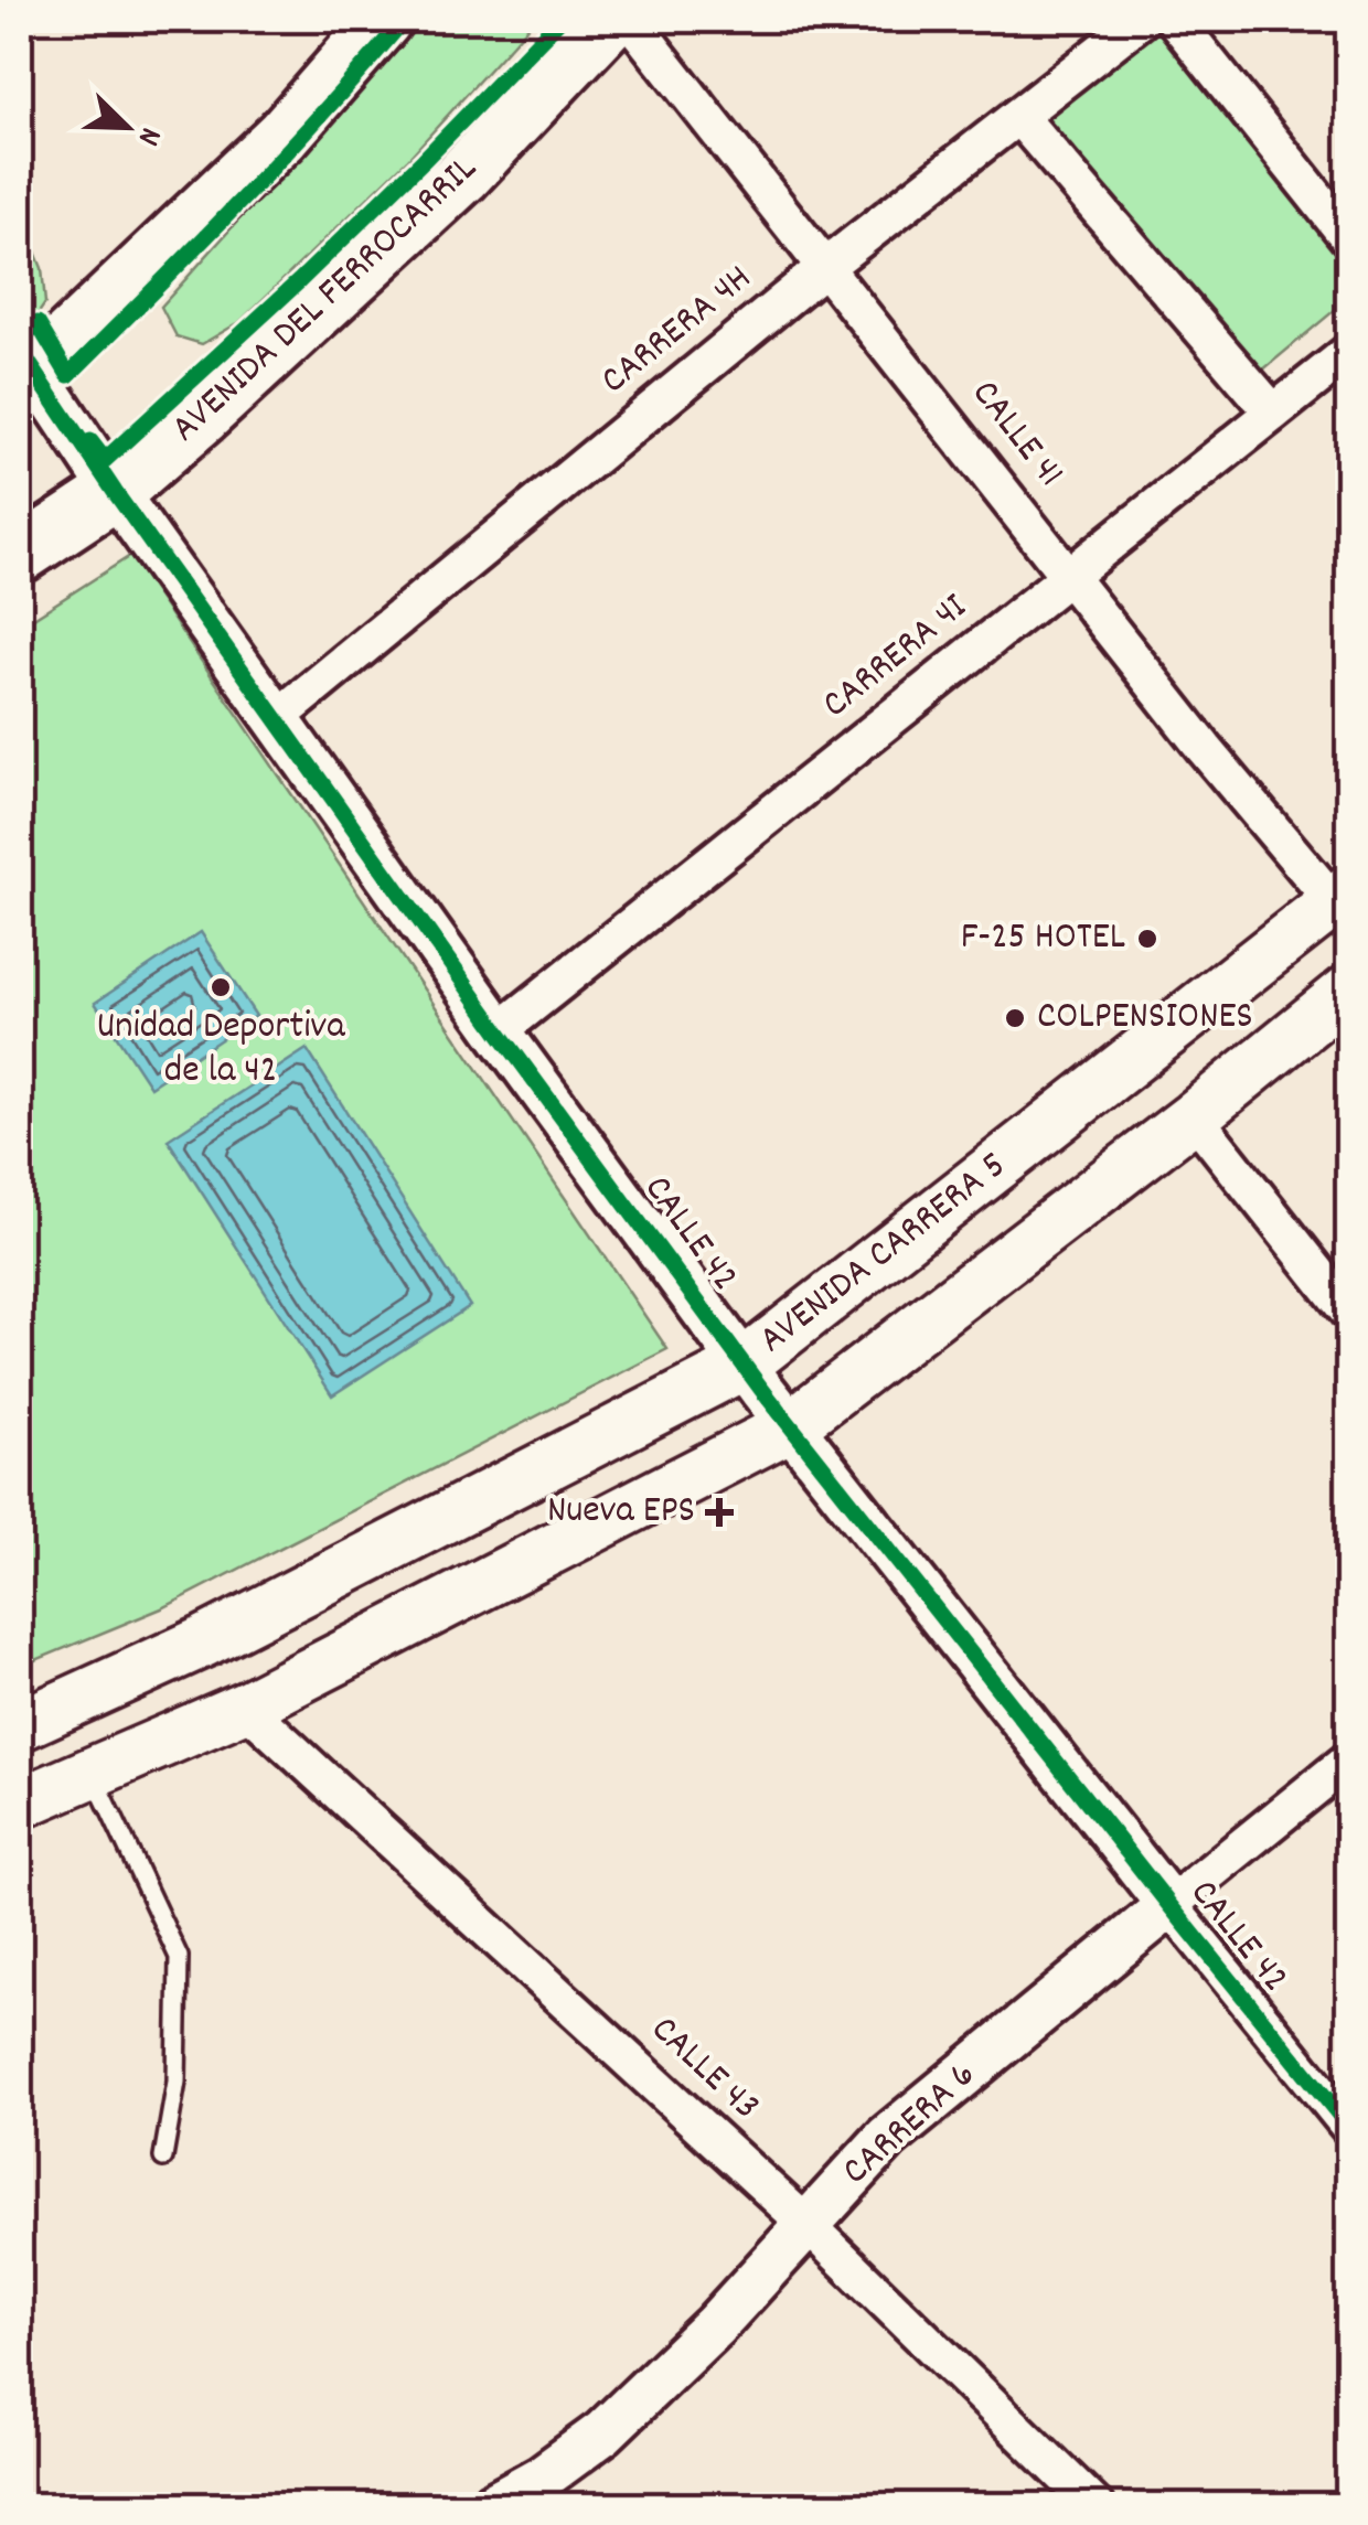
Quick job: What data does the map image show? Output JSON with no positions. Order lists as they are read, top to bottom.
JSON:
{
  "streets": {
    "main road": ["AVENIDA DEL FERROCARRIL", "AVENIDA CARRERA 5"],
    "street": [
      "CARRERA 4H",
      "CALLE 41",
      "CARRERA 4I",
      "CALLE 42",
      "CALLE 43",
      "CARRERA 6"
    ]
  },
  "crossings": [
    ["AVENIDA DEL FERROCARRIL", "CALLE 42"],
    ["CARRERA 4H", "CALLE 41"],
    ["CARRERA 4H", "CALLE 42"],
    ["CALLE 41", "CARRERA 4I"],
    ["CALLE 41", "AVENIDA CARRERA 5"],
    ["CARRERA 4I", "CALLE 42"],
    ["CALLE 42", "AVENIDA CARRERA 5"],
    ["CALLE 42", "CARRERA 6"],
    ["AVENIDA CARRERA 5", "CALLE 43"],
    ["CALLE 43", "CARRERA 6"]
  ],
  "places": {
    "other": ["F-25 HOTEL", "Unidad Deportiva de la 42", "COLPENSIONES"],
    "health": ["Nueva EPS"]
  },
  "north": "bottom right"
}
